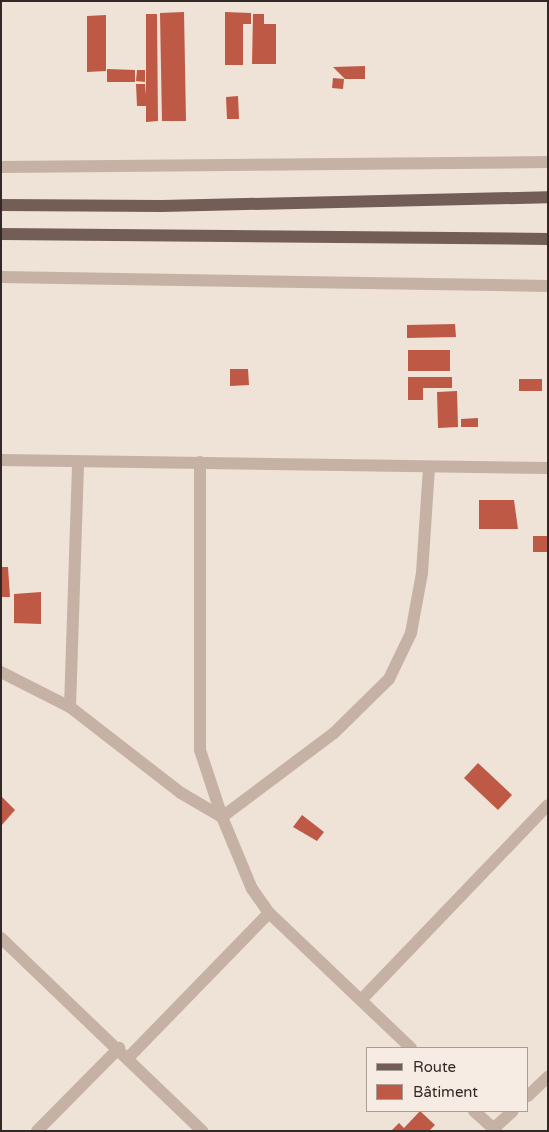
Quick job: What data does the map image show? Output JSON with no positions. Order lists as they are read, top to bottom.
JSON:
{
  "legend": ["Route", "Bâtiment"]
}
